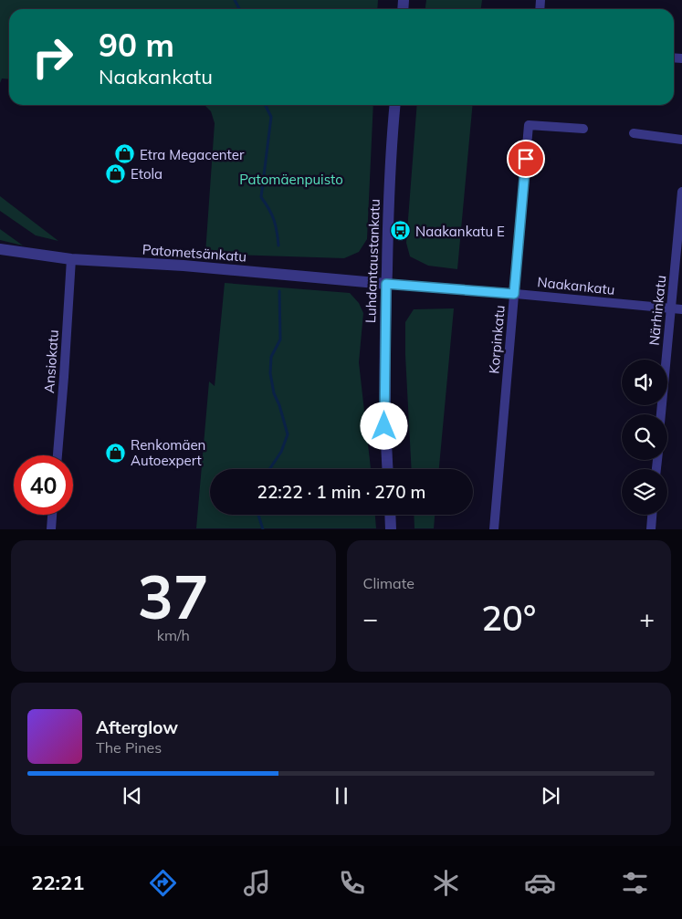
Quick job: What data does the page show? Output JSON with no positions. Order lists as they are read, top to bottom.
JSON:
{
  "streets": {
    "street": [
      "Patometsänkatu",
      "Luhdantaustankatu",
      "Naakankatu",
      "Närhinkatu",
      "Korpinkatu",
      "Ansiokatu"
    ]
  },
  "crossings": [
    ["Patometsänkatu", "Luhdantaustankatu"],
    ["Patometsänkatu", "Naakankatu"],
    ["Patometsänkatu", "Ansiokatu"],
    ["Luhdantaustankatu", "Naakankatu"],
    ["Naakankatu", "Närhinkatu"],
    ["Naakankatu", "Korpinkatu"]
  ],
  "parks": ["Patomäenpuisto"],
  "places": {
    "shop": ["Etra Megacenter", "Etola", "Renkomäen Autoexpert"],
    "bus stop": ["Naakankatu E"]
  },
  "page": {
    "turn": ["90 m", "Naakankatu"],
    "limit": "40",
    "trip": "22:22 · 1 min · 270 m",
    "tile": [
      ["37", "km/h"],
      "Climate"
    ],
    "heat": ["−", "20°", "+"],
    "song": ["Afterglow", "The Pines"],
    "tabs": "22:21"
  }
}
